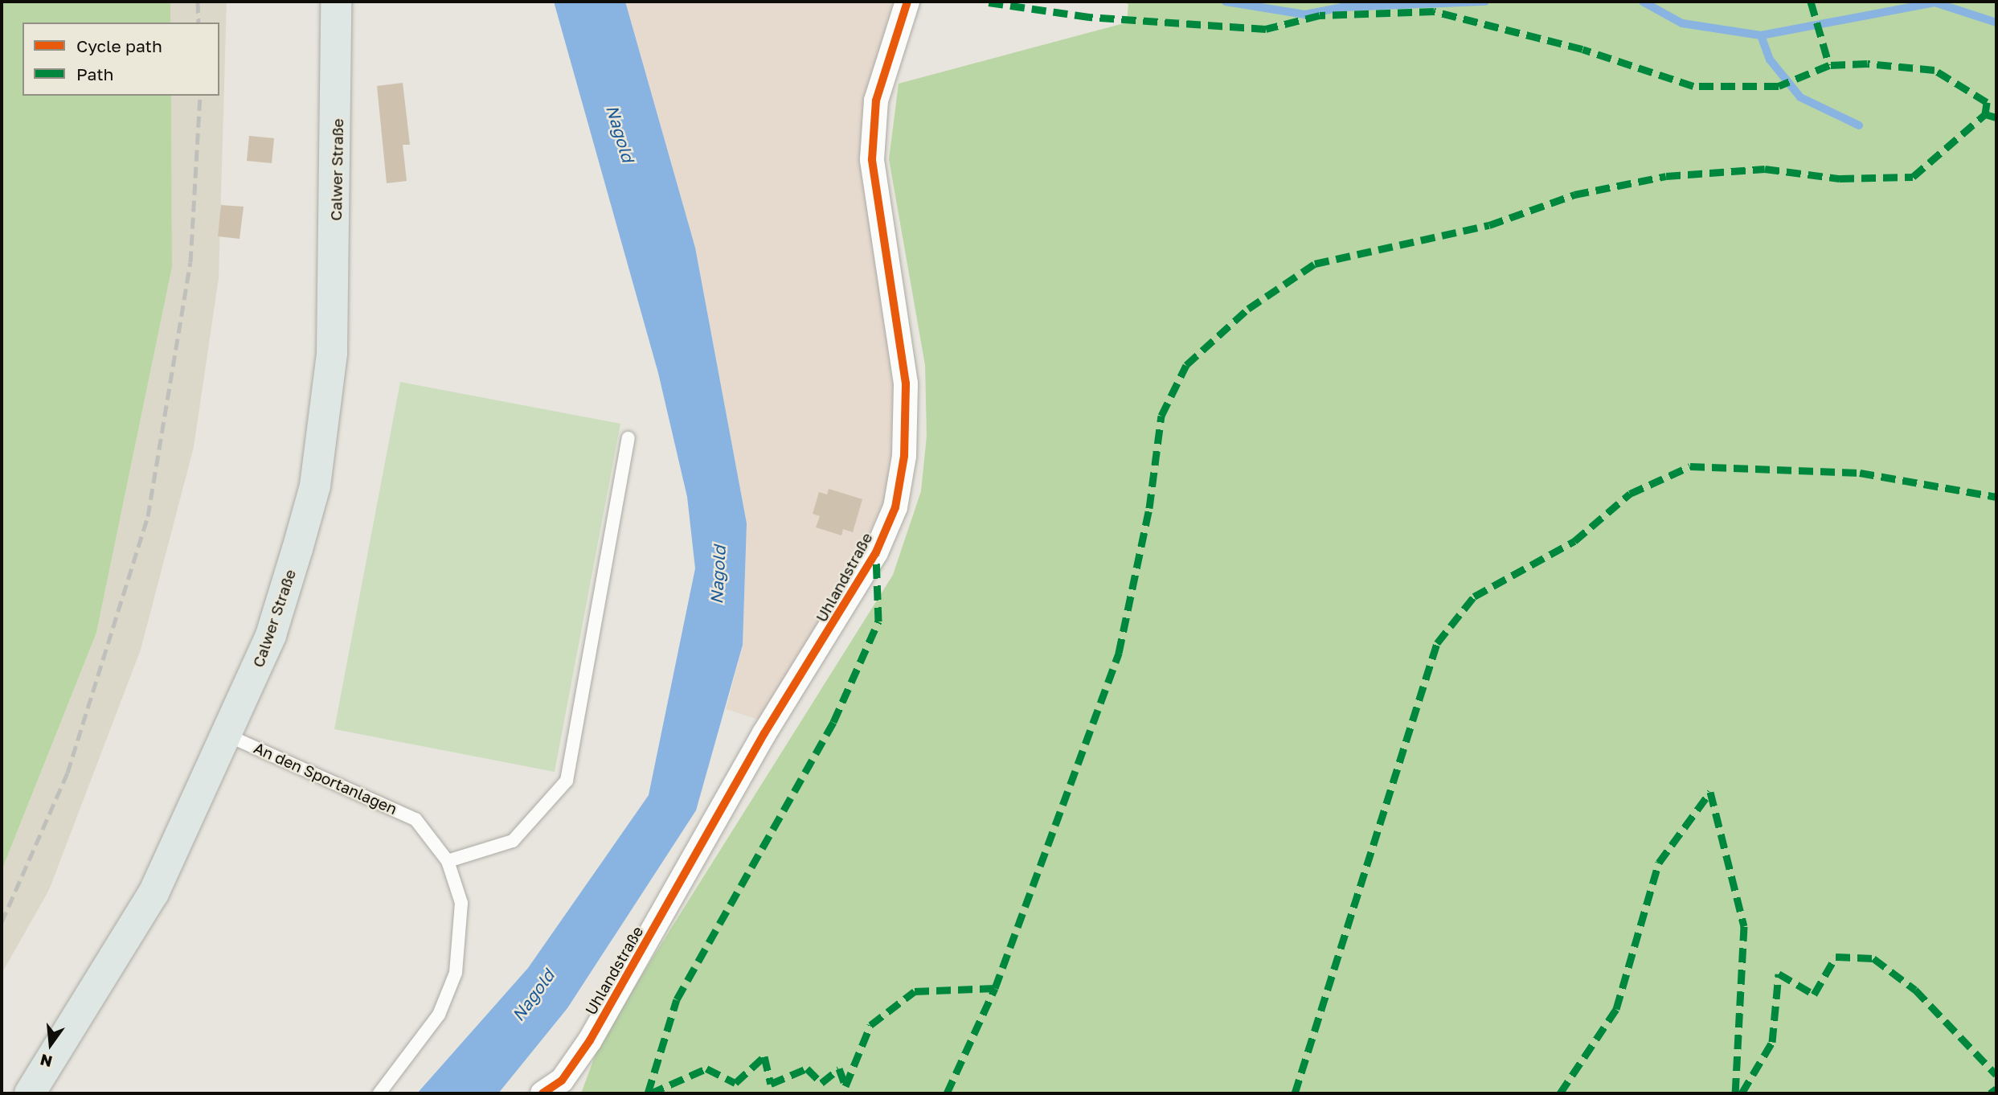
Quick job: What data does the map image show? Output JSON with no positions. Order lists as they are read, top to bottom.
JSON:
{
  "streets": {
    "main road": ["Calwer Straße"],
    "street": ["Uhlandstraße"],
    "lane": ["An den Sportanlagen"]
  },
  "crossings": [
    ["Calwer Straße", "An den Sportanlagen"]
  ],
  "water": ["Nagold"],
  "legend": ["Cycle path", "Path"],
  "north": "bottom"
}
